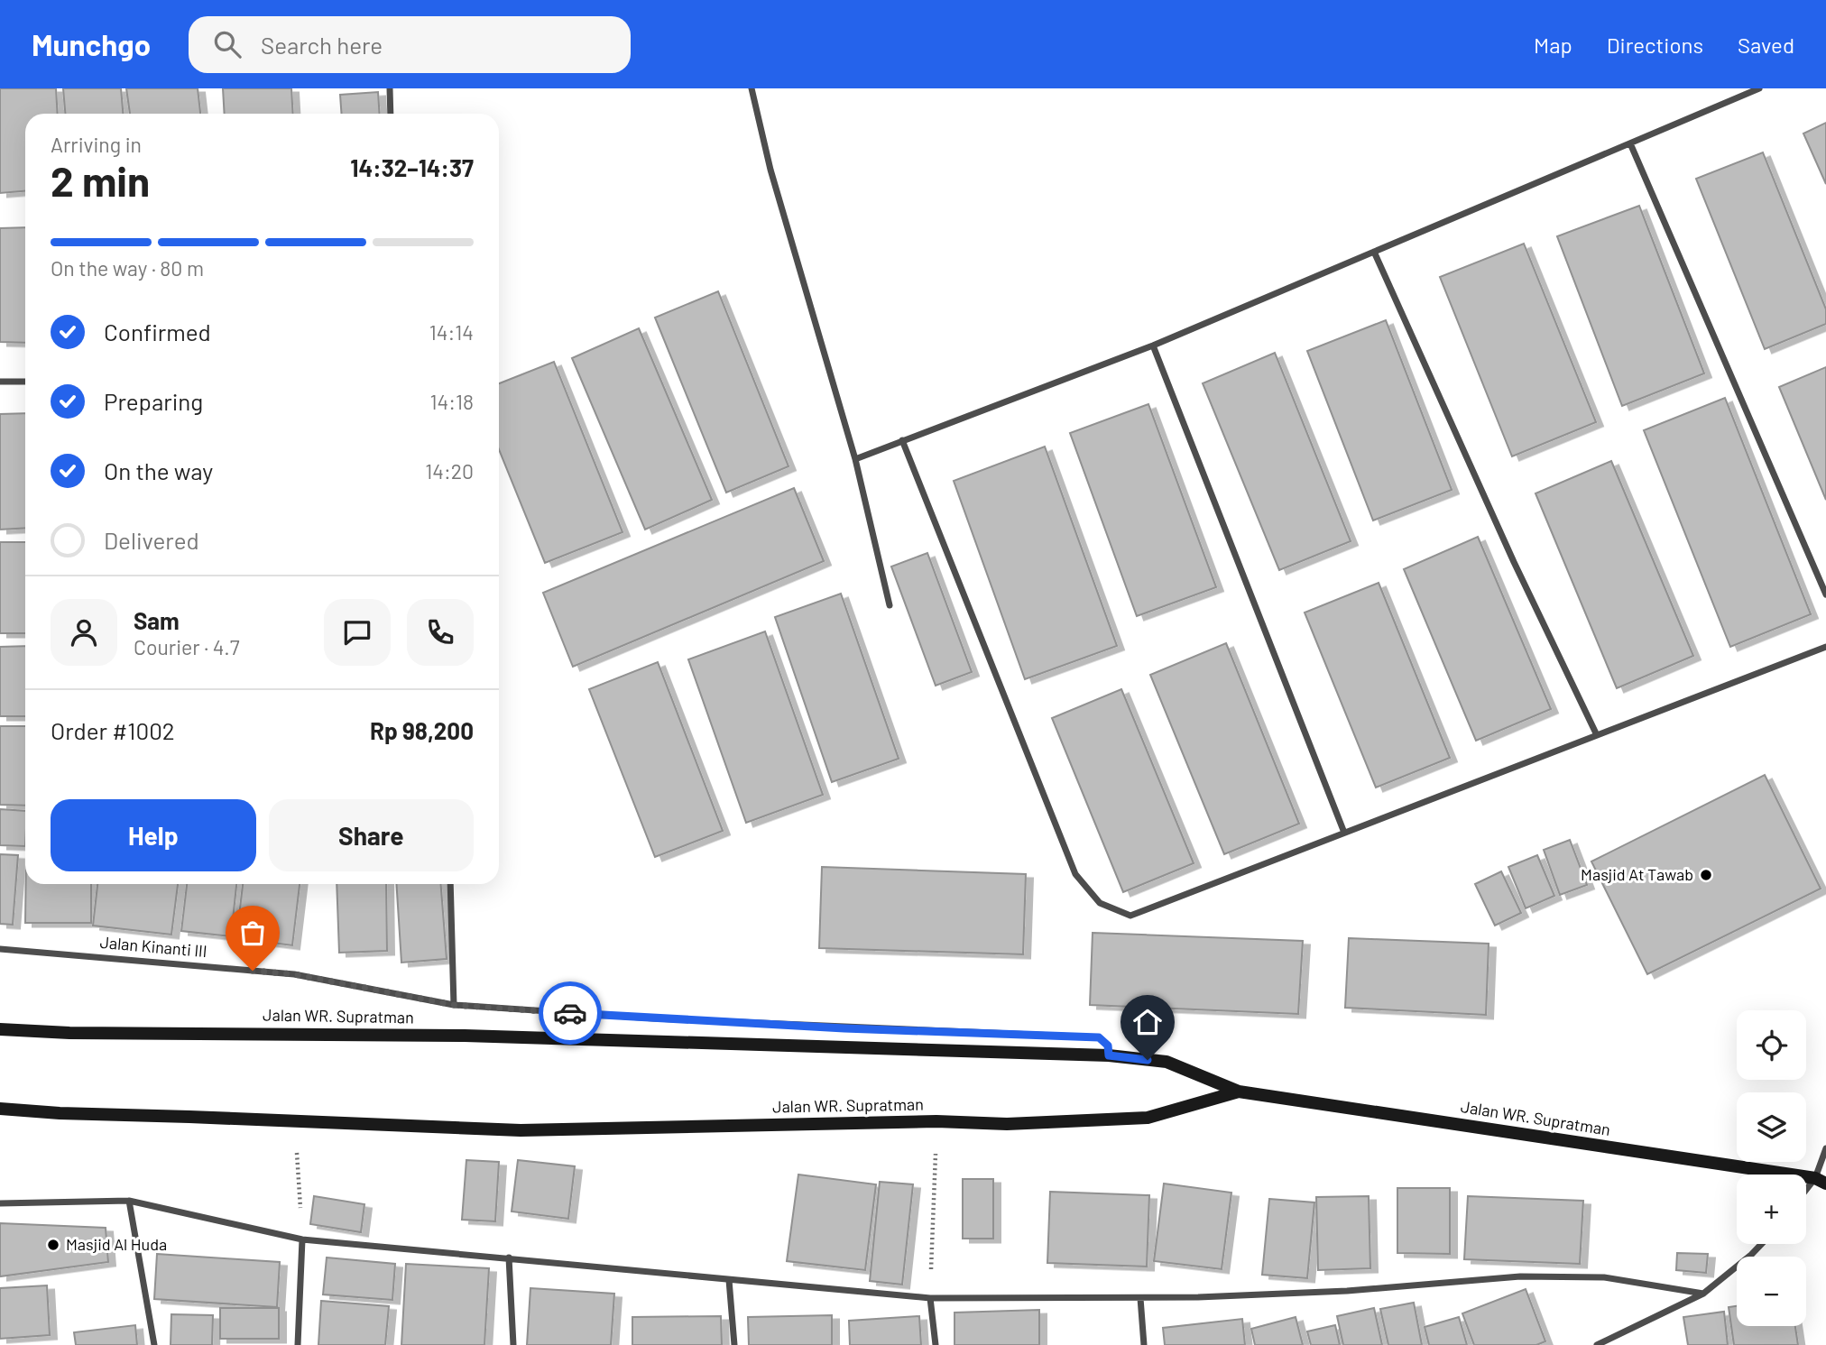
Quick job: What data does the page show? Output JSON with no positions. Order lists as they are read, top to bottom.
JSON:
{
  "streets": {
    "main road": ["Jalan WR. Supratman"],
    "street": ["Jalan Kinanti III"]
  },
  "crossings": [
    ["Jalan Kinanti III", "Jalan WR. Supratman"]
  ],
  "places": ["Masjid At Tawab", "Masjid Al Huda"],
  "page": {
    "header": "Munchgo",
    "search": "Search here",
    "nav": ["Map", "Directions", "Saved"],
    "heading": ["2 min", "Arriving in", "14:32–14:37"],
    "panel": [
      "Sam",
      "Courier · 4.7",
      "Order #1002",
      "Rp 98,200"
    ],
    "bar": "On the way · 80 m",
    "list": [
      ["Confirmed", "14:14"],
      ["Preparing", "14:18"],
      ["On the way", "14:20"],
      "Delivered"
    ],
    "buttons": ["Help", "Share"],
    "map_buttons": ["+", "−"]
  }
}
